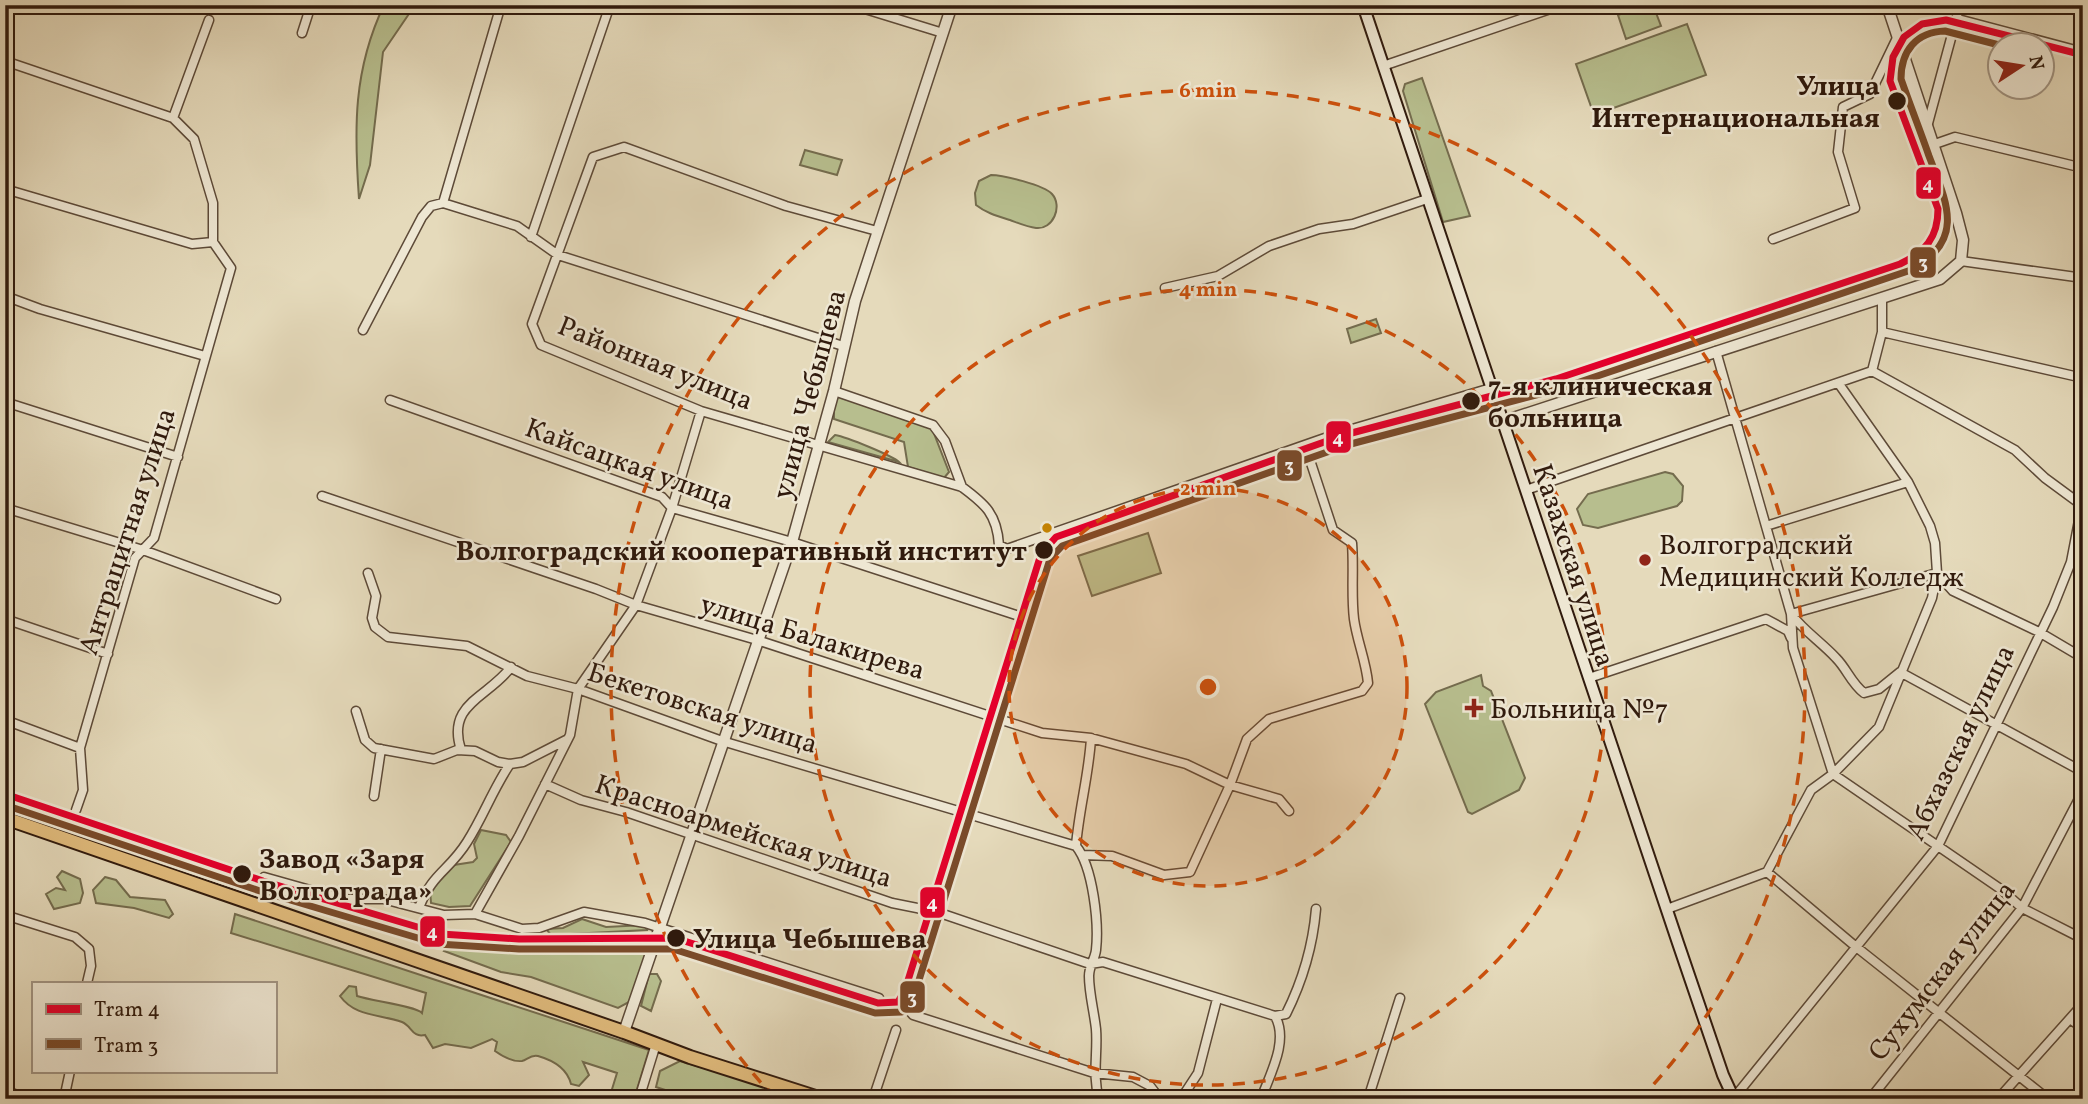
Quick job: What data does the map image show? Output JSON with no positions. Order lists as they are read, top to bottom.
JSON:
{
  "streets": {
    "main road": ["Казахская улица"],
    "street": [
      "Районная улица",
      "улица Чебышева",
      "Кайсацкая улица",
      "Антрацитная улица",
      "улица Балакирева",
      "Бекетовская улица",
      "Абхазская улица",
      "Красноармейская улица",
      "Сухумская улица"
    ]
  },
  "crossings": [
    ["Районная улица", "улица Чебышева"],
    ["улица Чебышева", "Кайсацкая улица"],
    ["улица Чебышева", "улица Балакирева"],
    ["улица Чебышева", "Бекетовская улица"],
    ["улица Чебышева", "Красноармейская улица"],
    ["Казахская улица", "Абхазская улица"]
  ],
  "places": {
    "other": [
      "Улица Интернациональная",
      "7-я клиническая больница",
      "Волгоградский кооперативный институт",
      "Волгоградский Медицинский Колледж",
      "Завод «Заря Волгограда»",
      "Улица Чебышева"
    ],
    "health": ["Больница №7"]
  },
  "lines": ["tram line 4", "tram line 3"],
  "legend": ["Tram 4", "Tram 3"],
  "north": "right",
  "rings": ["6 min", "4 min", "2 min"]
}
